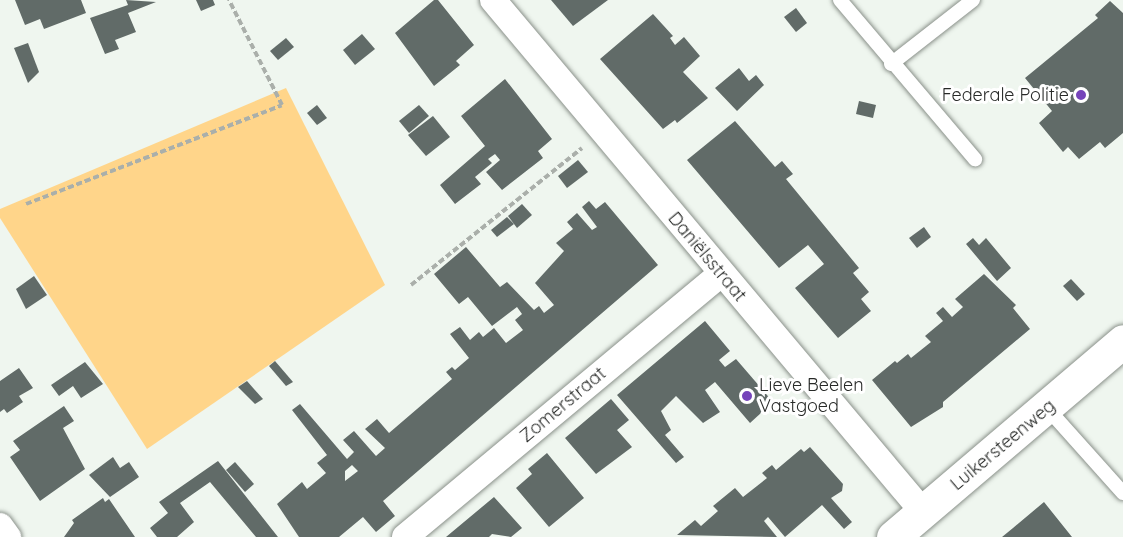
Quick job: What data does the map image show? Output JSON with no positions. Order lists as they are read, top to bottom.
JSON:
{
  "streets": {
    "main road": ["Luikersteenweg"],
    "street": ["Daniëlsstraat", "Zomerstraat"]
  },
  "crossings": [
    ["Daniëlsstraat", "Zomerstraat"],
    ["Daniëlsstraat", "Luikersteenweg"]
  ],
  "places": ["Federale Politie", "Lieve Beelen Vastgoed"]
}
